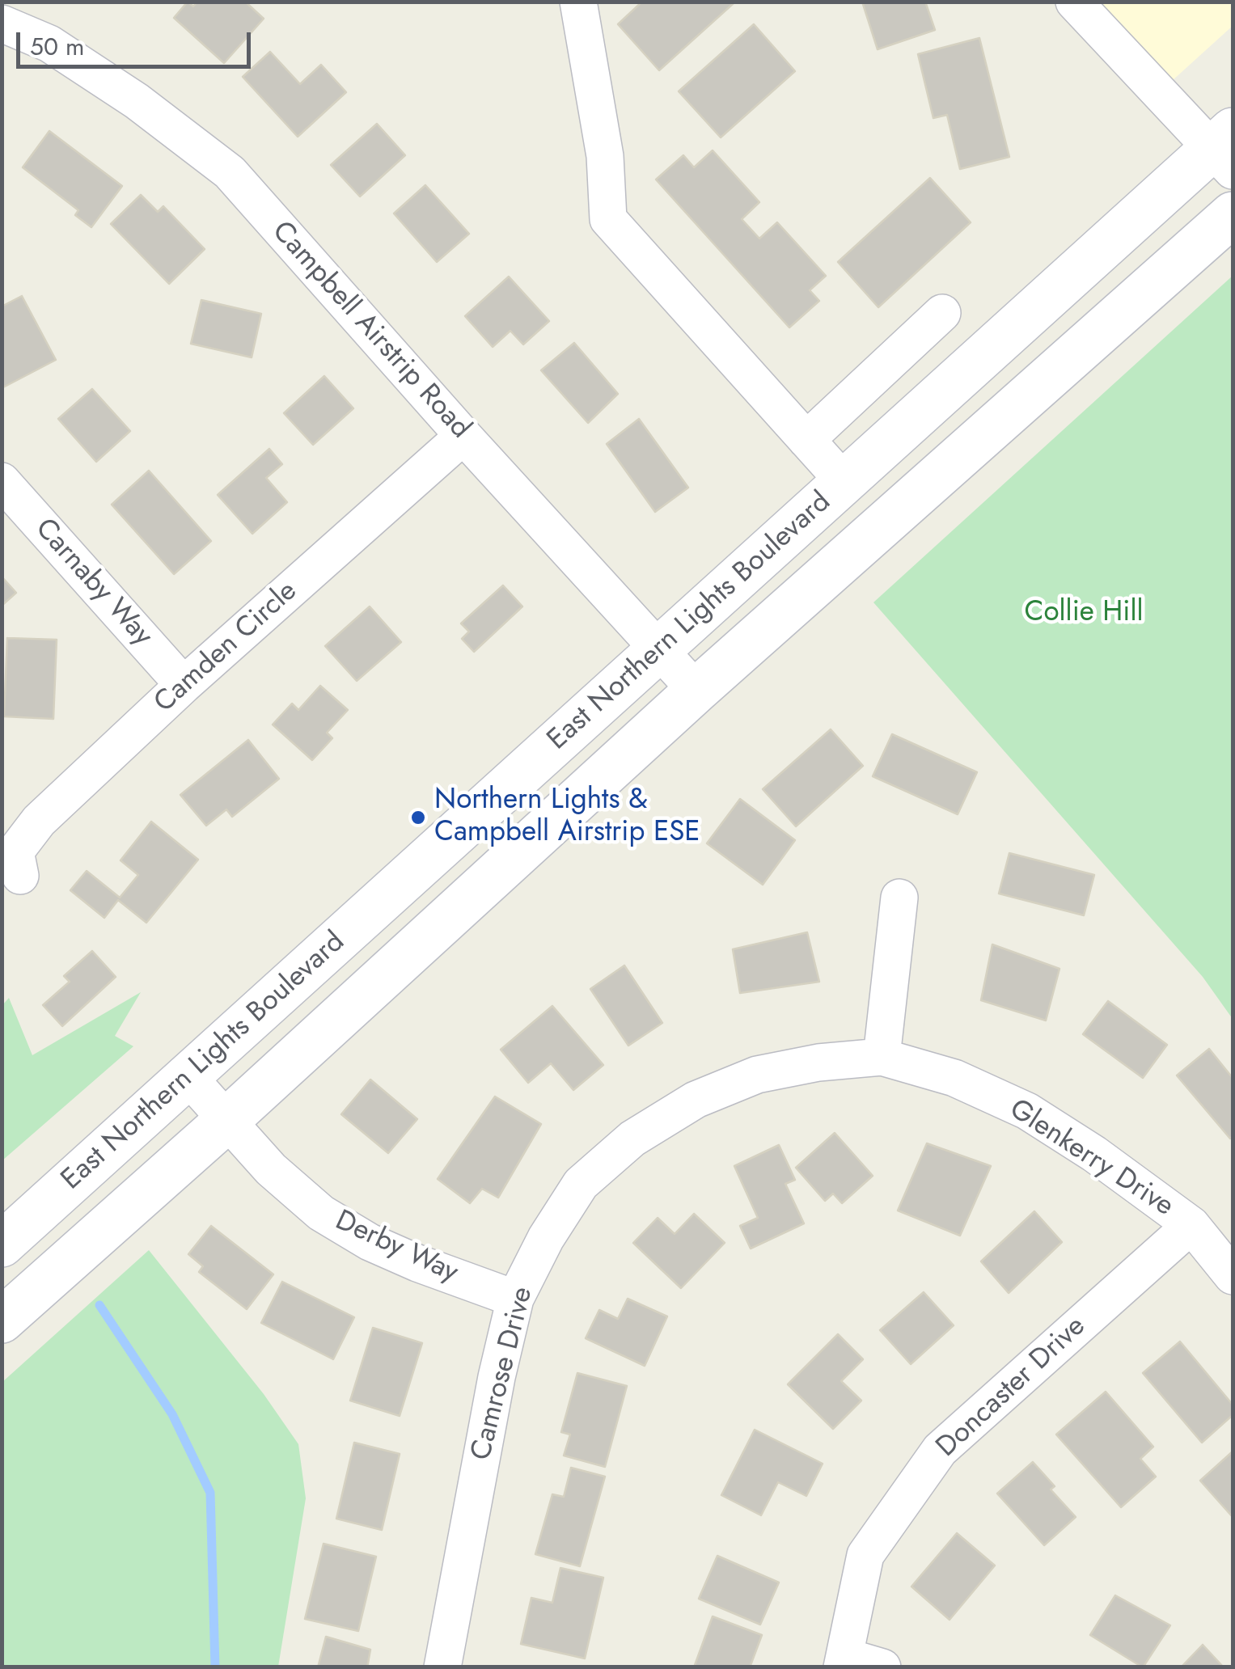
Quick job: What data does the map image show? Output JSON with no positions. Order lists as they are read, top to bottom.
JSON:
{
  "streets": {
    "main road": ["East Northern Lights Boulevard"],
    "street": [
      "Campbell Airstrip Road",
      "Carnaby Way",
      "Camden Circle",
      "Glenkerry Drive",
      "Derby Way",
      "Camrose Drive",
      "Doncaster Drive"
    ]
  },
  "crossings": [
    ["Campbell Airstrip Road", "East Northern Lights Boulevard"],
    ["Campbell Airstrip Road", "Camden Circle"],
    ["Carnaby Way", "Camden Circle"],
    ["East Northern Lights Boulevard", "Derby Way"],
    ["Glenkerry Drive", "Camrose Drive"],
    ["Glenkerry Drive", "Doncaster Drive"],
    ["Derby Way", "Camrose Drive"]
  ],
  "parks": ["Collie Hill"],
  "places": ["Northern Lights & Campbell Airstrip ESE"],
  "scale_bar": "50 m"
}
